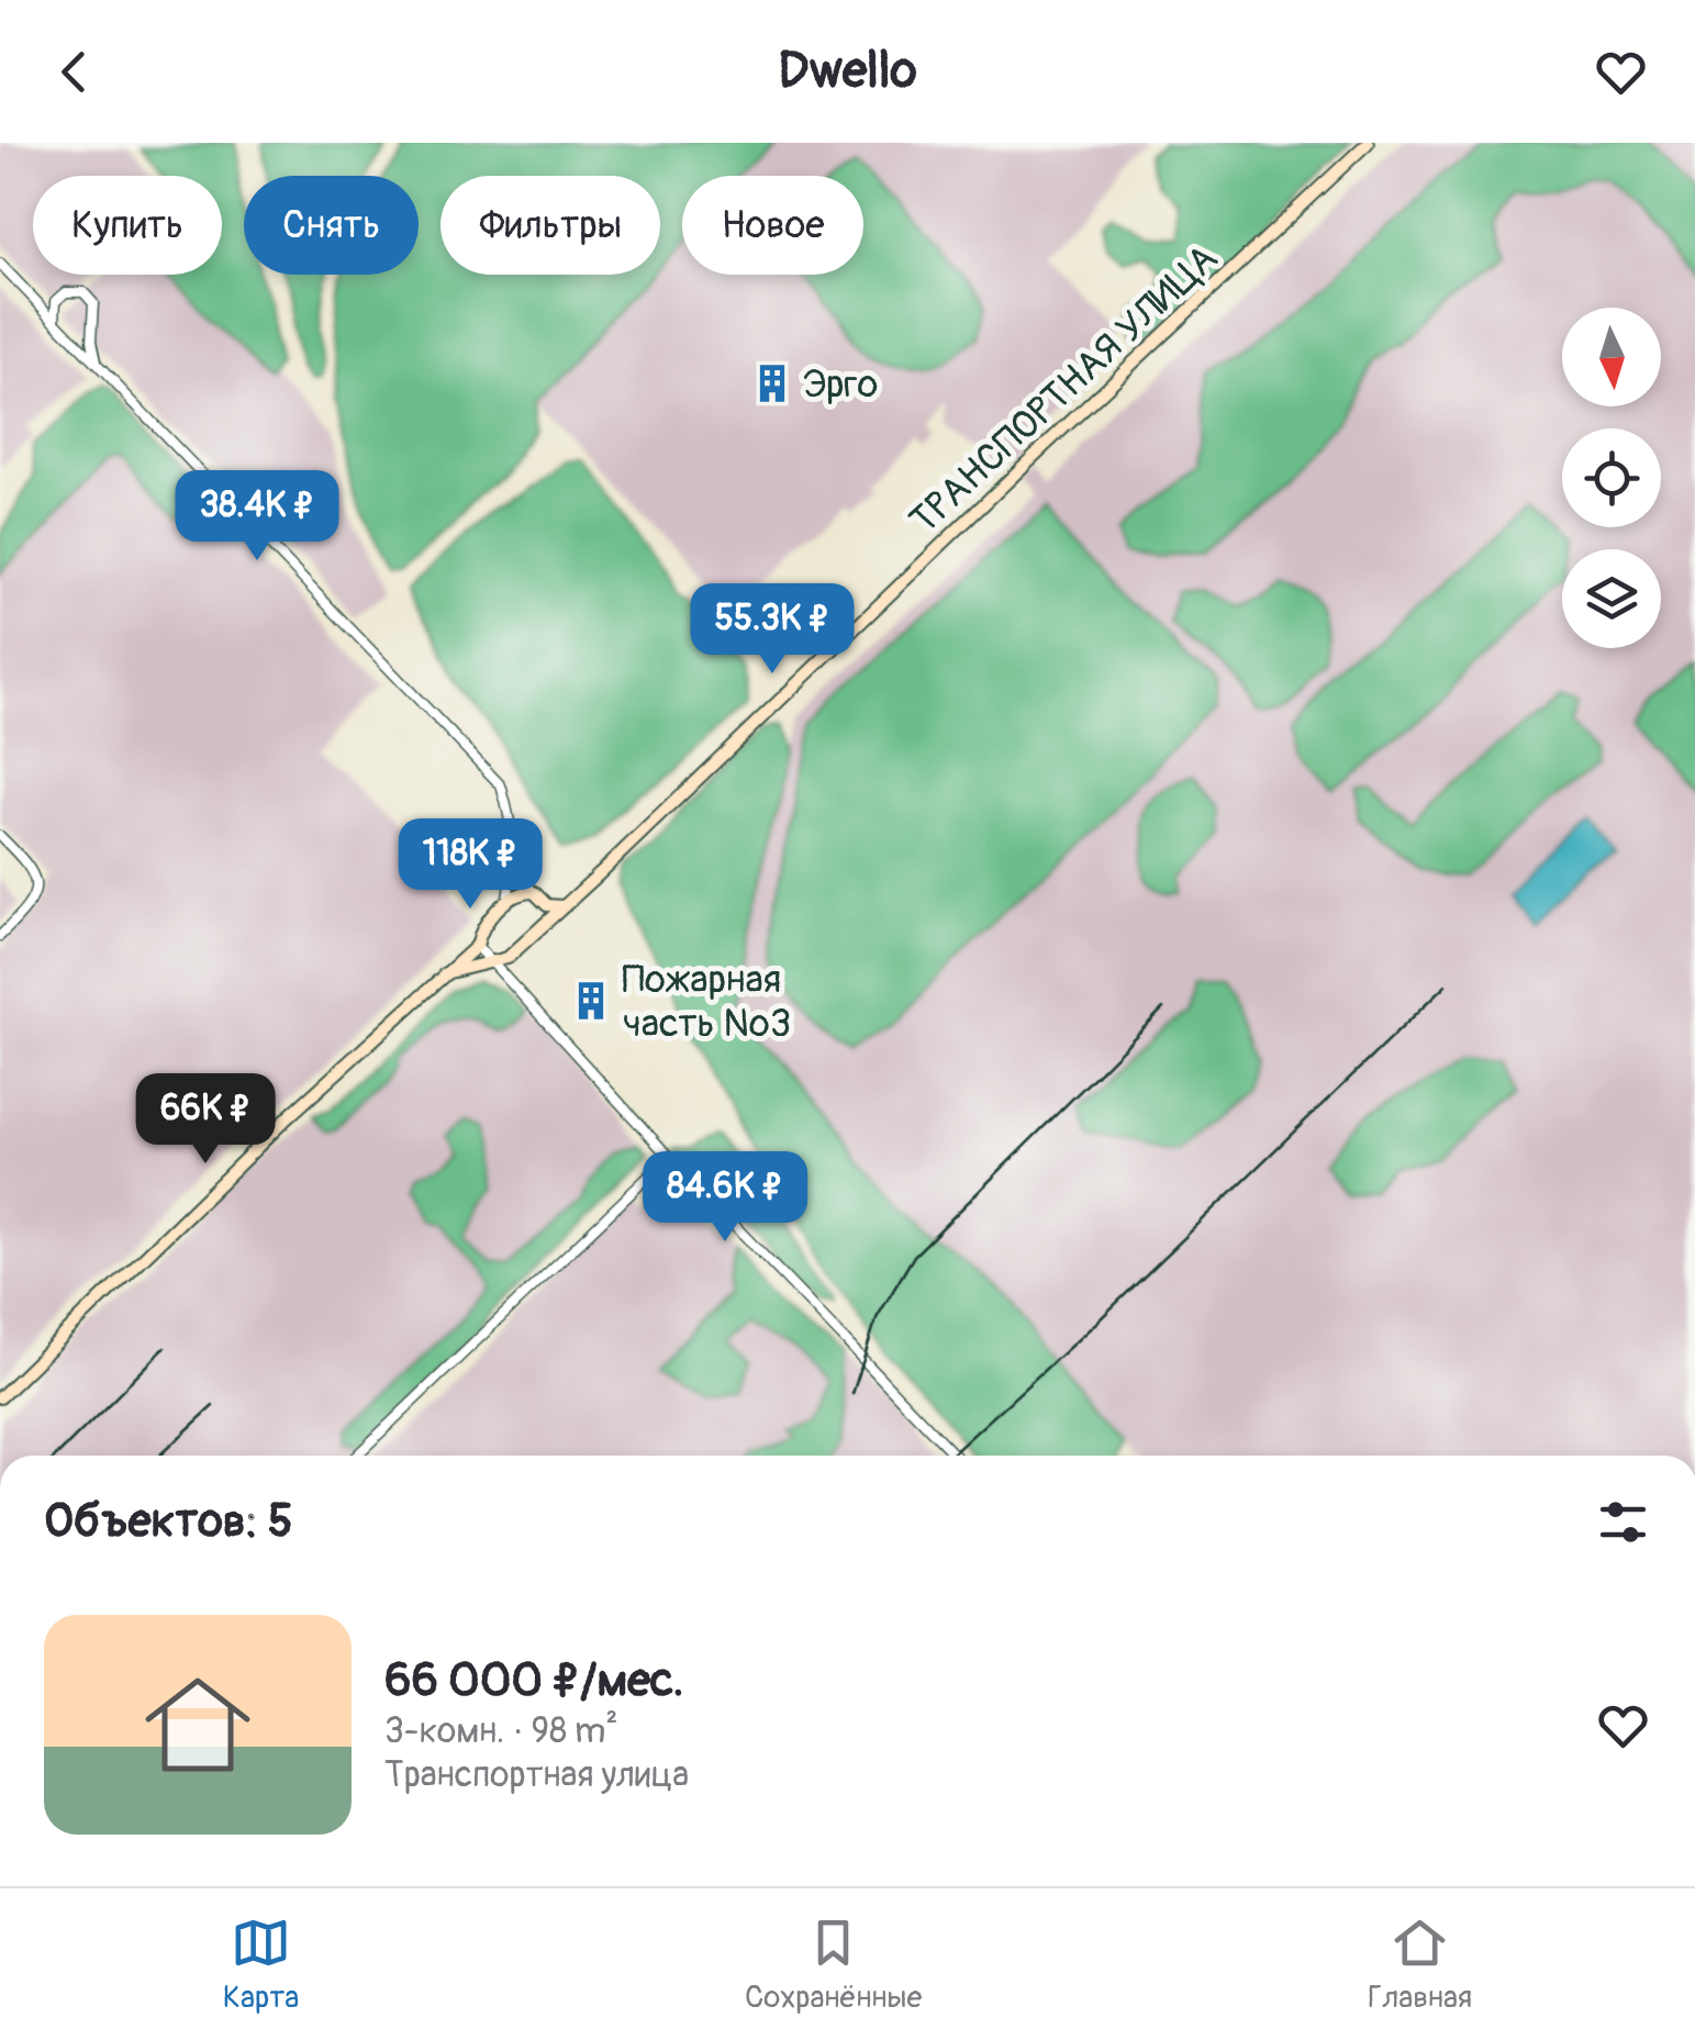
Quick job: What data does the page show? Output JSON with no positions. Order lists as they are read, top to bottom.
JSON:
{
  "streets": {
    "street": ["ТРАНСПОРТНАЯ УЛИЦА"]
  },
  "places": {
    "building": ["Эрго", "Пожарная часть №3"]
  },
  "north": "bottom",
  "page": {
    "header": "Dwello",
    "chip": [
      "Купить",
      "Снять",
      "Фильтры",
      "Новое"
    ],
    "price": [
      "38.4K ₽",
      "55.3K ₽",
      "118K ₽",
      "66K ₽",
      "84.6K ₽"
    ],
    "heading": "Объектов: 5",
    "list": [
      {
        "name": "66 000 ₽/мес.",
        "note": "3-комн. · 98 m² · Транспортная улица"
      }
    ],
    "tabs": ["Карта", "Сохранённые", "Главная"]
  }
}
